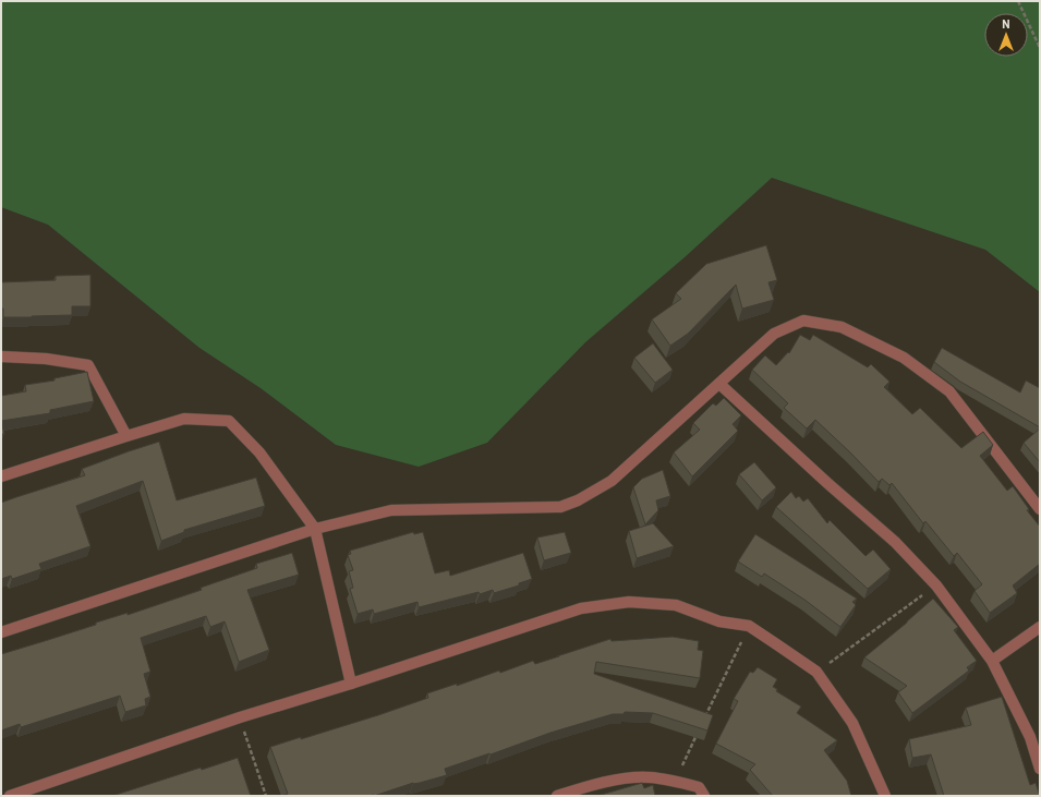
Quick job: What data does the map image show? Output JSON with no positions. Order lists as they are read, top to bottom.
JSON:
{
  "north": "top"
}
